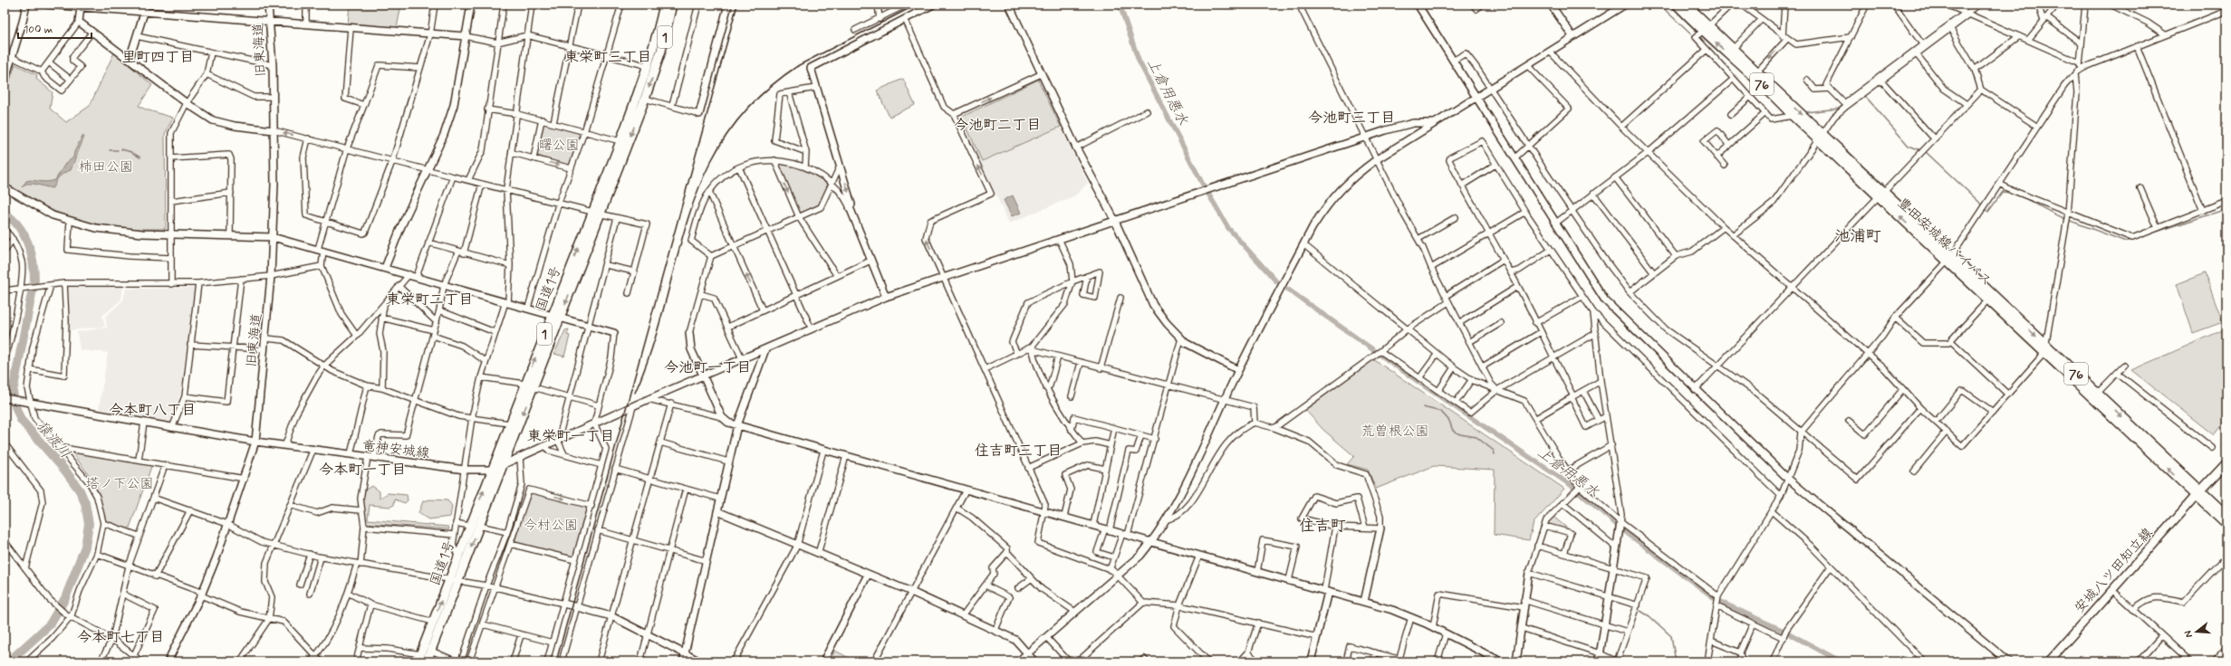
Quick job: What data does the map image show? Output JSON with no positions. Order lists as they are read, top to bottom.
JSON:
{
  "streets": {
    "main road": [
      "1",
      "76",
      "豊田安城線バイパス",
      "国道1号",
      "安城八ツ田知立線"
    ],
    "street": ["旧東海道", "竜神安城線"]
  },
  "crossings": [
    ["旧東海道", "竜神安城線"],
    ["豊田安城線バイパス", "安城八ツ田知立線"],
    ["国道1号", "竜神安城線"]
  ],
  "districts": [
    "里町四丁目",
    "東栄町三丁目",
    "今池町三丁目",
    "今池町二丁目",
    "池浦町",
    "東栄町二丁目",
    "今池町一丁目",
    "今本町八丁目",
    "東栄町一丁目",
    "住吉町三丁目",
    "今本町一丁目",
    "住吉町",
    "今本町七丁目"
  ],
  "water": ["上倉用悪水", "猿渡川"],
  "parks": [
    "曙公園",
    "柿田公園",
    "荒曽根公園",
    "塔ノ下公園",
    "今村公園"
  ],
  "scale_bar": "100 m",
  "north": "left"
}
